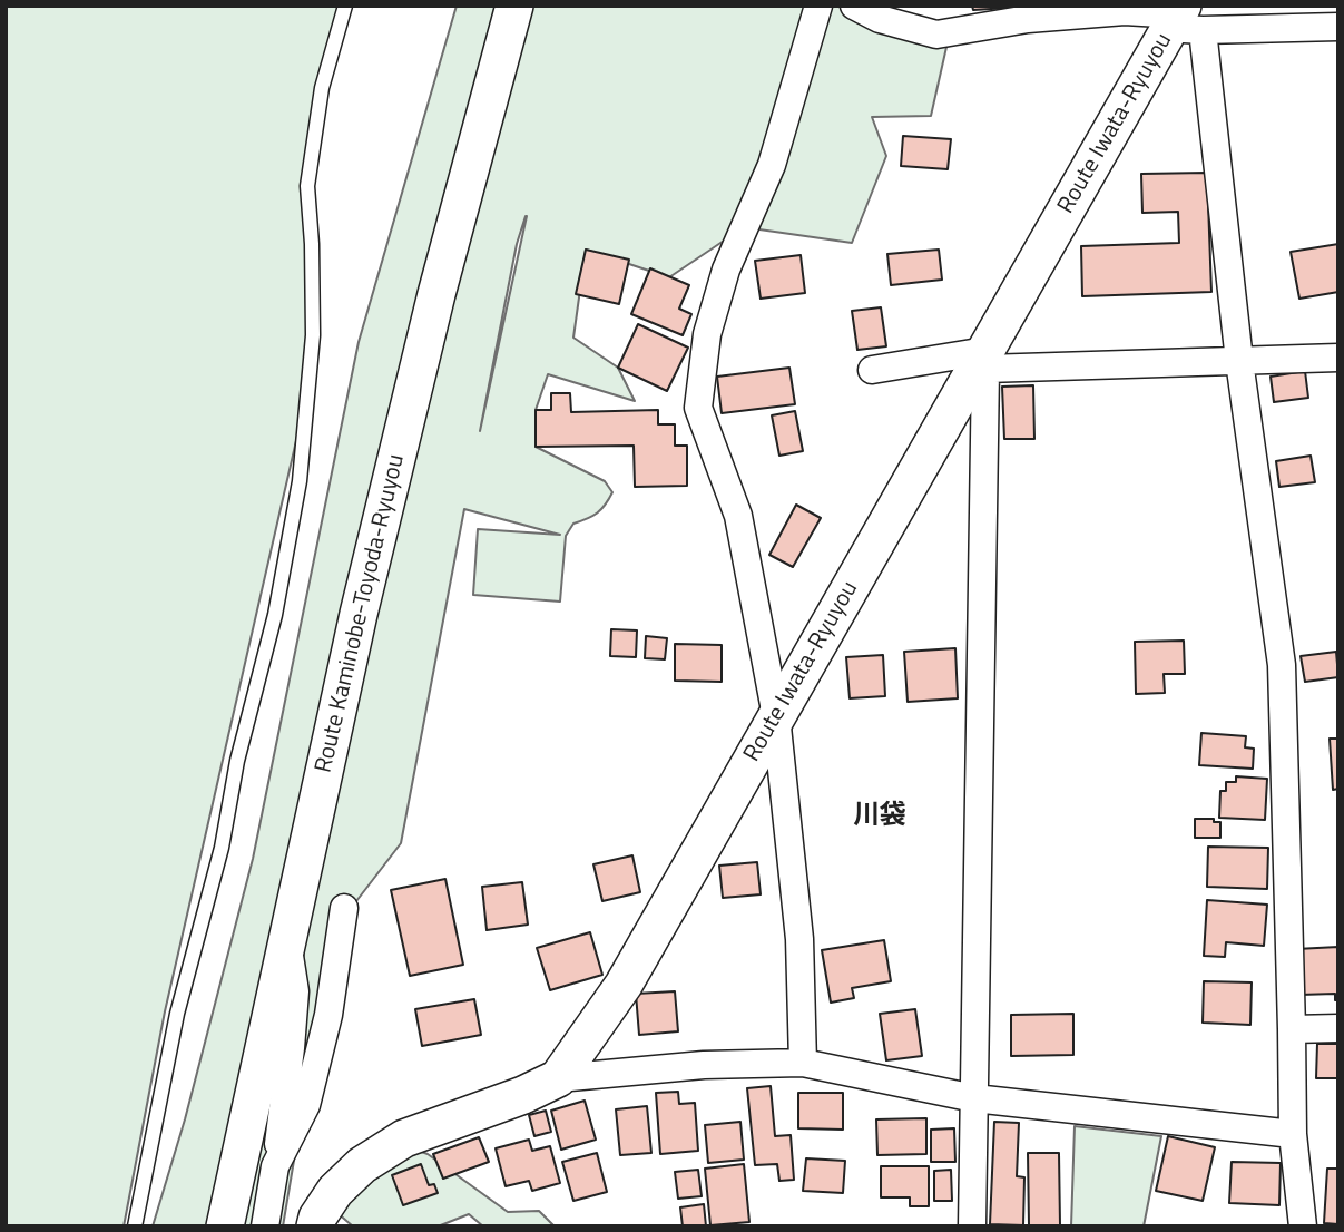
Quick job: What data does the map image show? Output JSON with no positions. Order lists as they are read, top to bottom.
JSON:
{
  "streets": {
    "main road": ["Route Iwata-Ryuyou", "Route Kaminobe-Toyoda-Ryuyou"]
  },
  "districts": ["川袋"]
}
